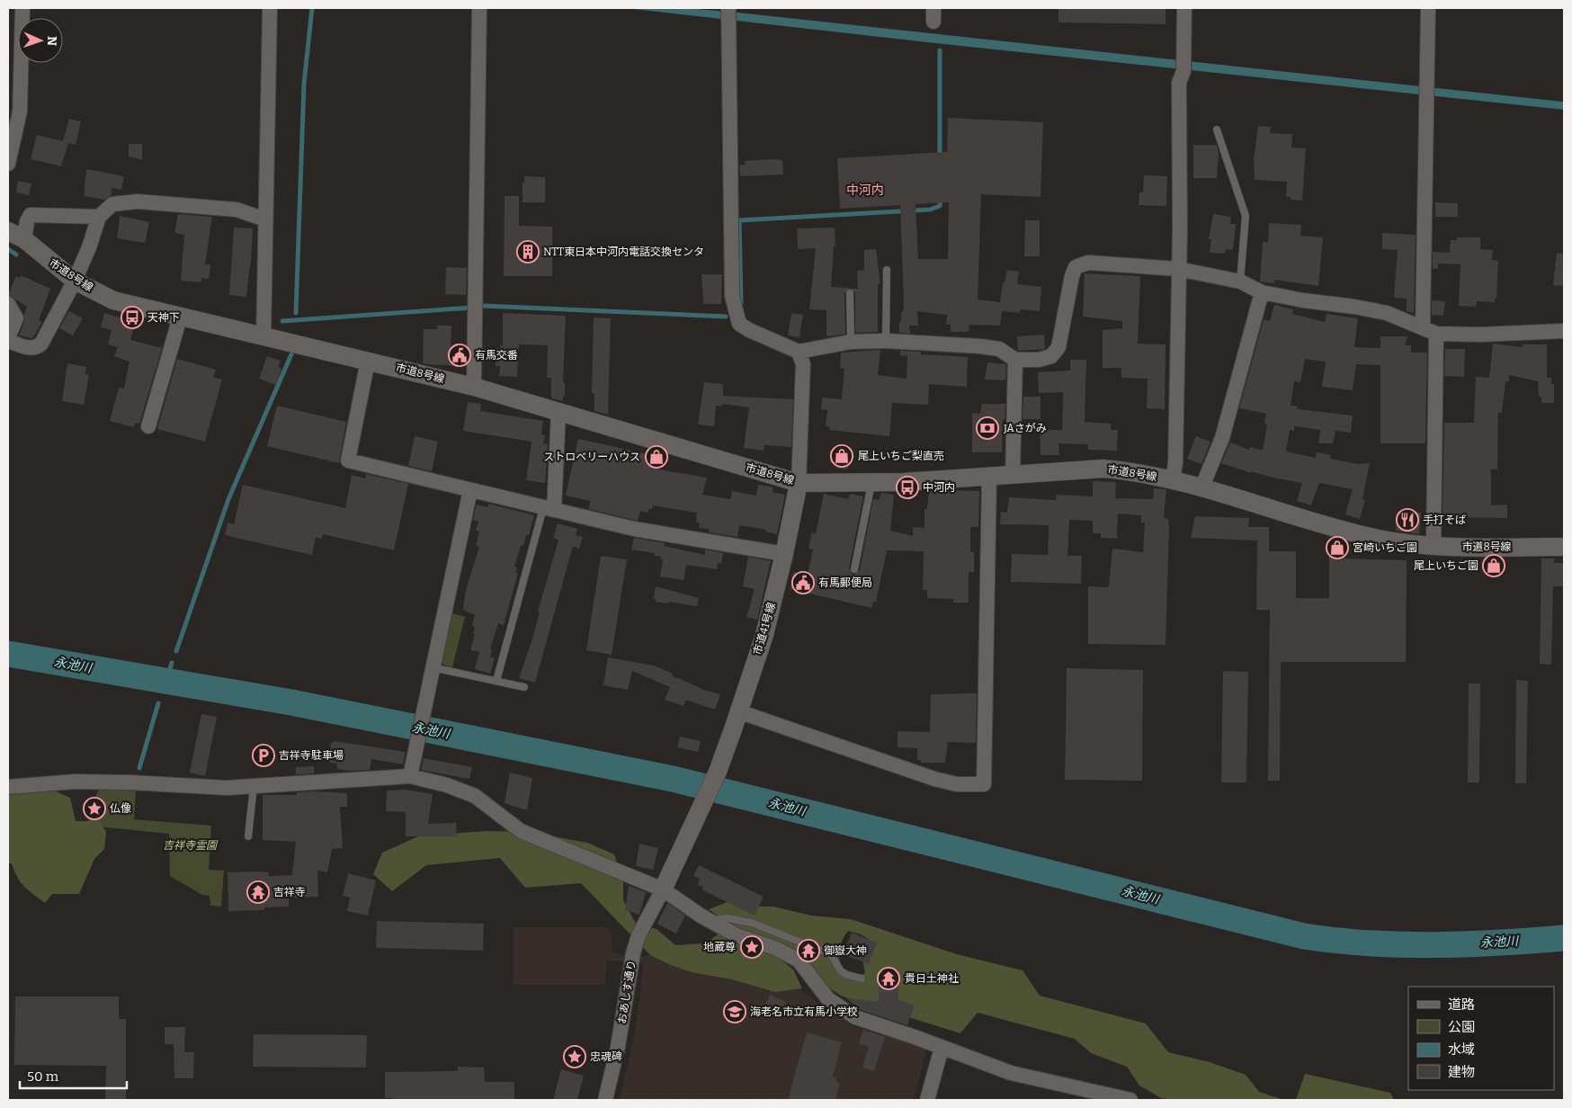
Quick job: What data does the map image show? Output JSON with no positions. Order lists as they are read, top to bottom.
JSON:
{
  "streets": {
    "street": ["市道8号線", "市道41号線", "おあしす通り"]
  },
  "crossings": [
    ["市道8号線", "市道41号線"],
    ["市道41号線", "おあしす通り"]
  ],
  "districts": ["中河内"],
  "water": ["永池川"],
  "parks": ["吉祥寺霊園"],
  "places": {
    "building": ["NTT東日本中河内電話交換センタ"],
    "bus stop": ["天神下", "中河内"],
    "public building": ["有馬交番", "有馬郵便局"],
    "bank": ["JAさがみ"],
    "shop": [
      "尾上いちご梨直売",
      "ストロベリーハウス",
      "宮崎いちご園",
      "尾上いちご園"
    ],
    "restaurant": ["手打そば"],
    "parking": ["吉祥寺駐車場"],
    "place": ["仏像", "地蔵尊", "忠魂碑"],
    "temple": ["吉祥寺", "御嶽大神", "貴日土神社"],
    "school or university": ["海老名市立有馬小学校"]
  },
  "legend": [
    "道路",
    "公園",
    "水域",
    "建物"
  ],
  "scale_bar": "50 m",
  "north": "right"
}
